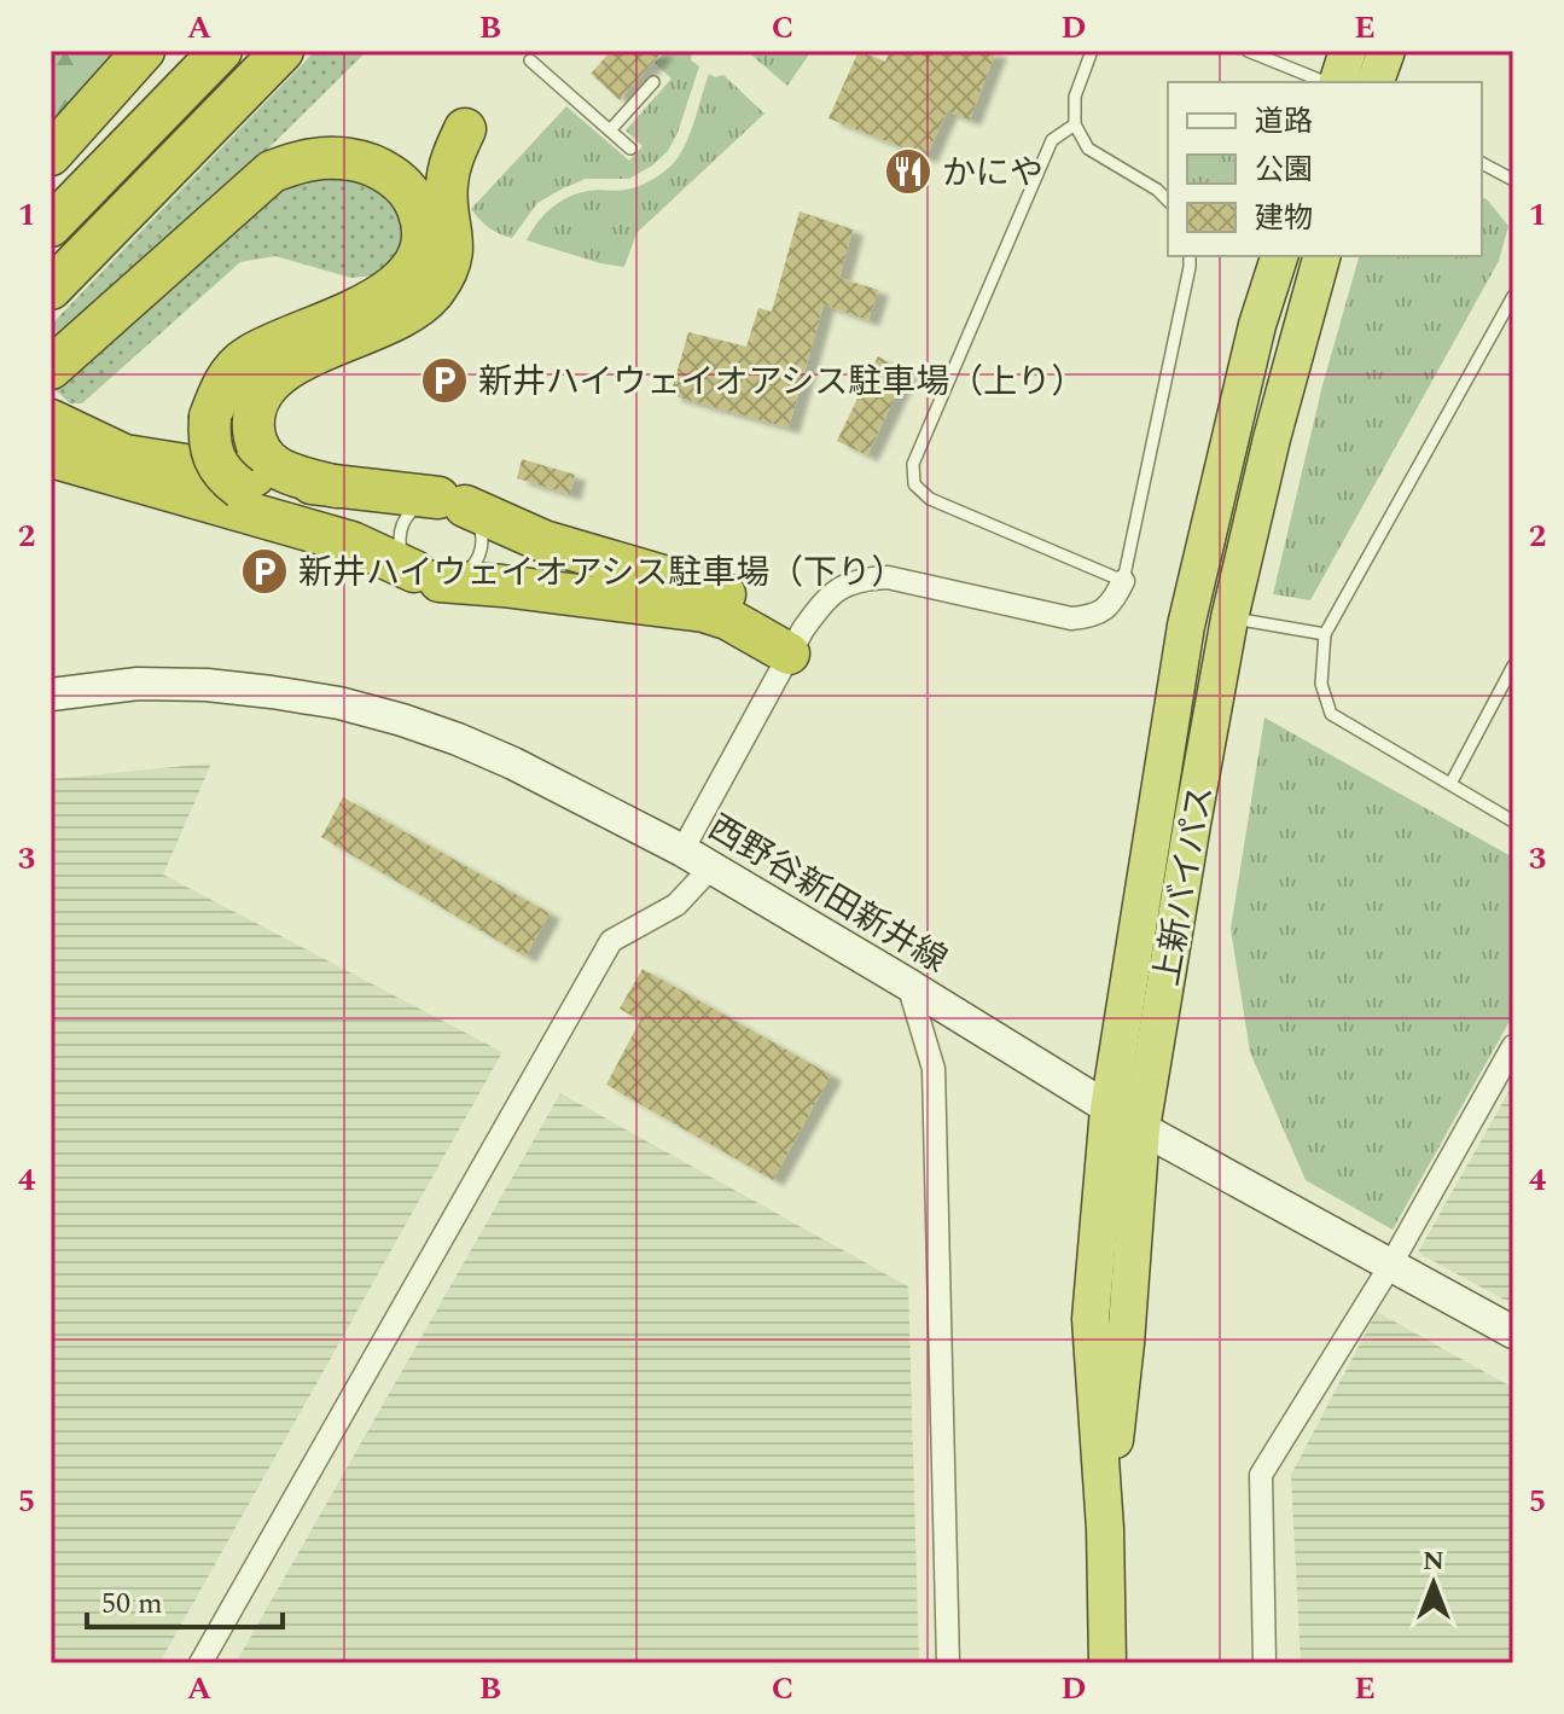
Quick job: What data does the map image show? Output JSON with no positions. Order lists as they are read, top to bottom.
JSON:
{
  "streets": {
    "highway": ["上新バイパス"],
    "main road": ["西野谷新田新井線"]
  },
  "crossings": [
    ["上新バイパス", "西野谷新田新井線"]
  ],
  "places": {
    "restaurant": ["かにや"],
    "parking": ["新井ハイウェイオアシス駐車場（上り）", "新井ハイウェイオアシス駐車場（下り）"]
  },
  "legend": ["道路", "公園", "建物"],
  "scale_bar": "50 m",
  "north": "top",
  "grid": {
    "columns": [
      "A",
      "B",
      "C",
      "D",
      "E"
    ],
    "rows": [
      "1",
      "2",
      "3",
      "4",
      "5"
    ]
  }
}
